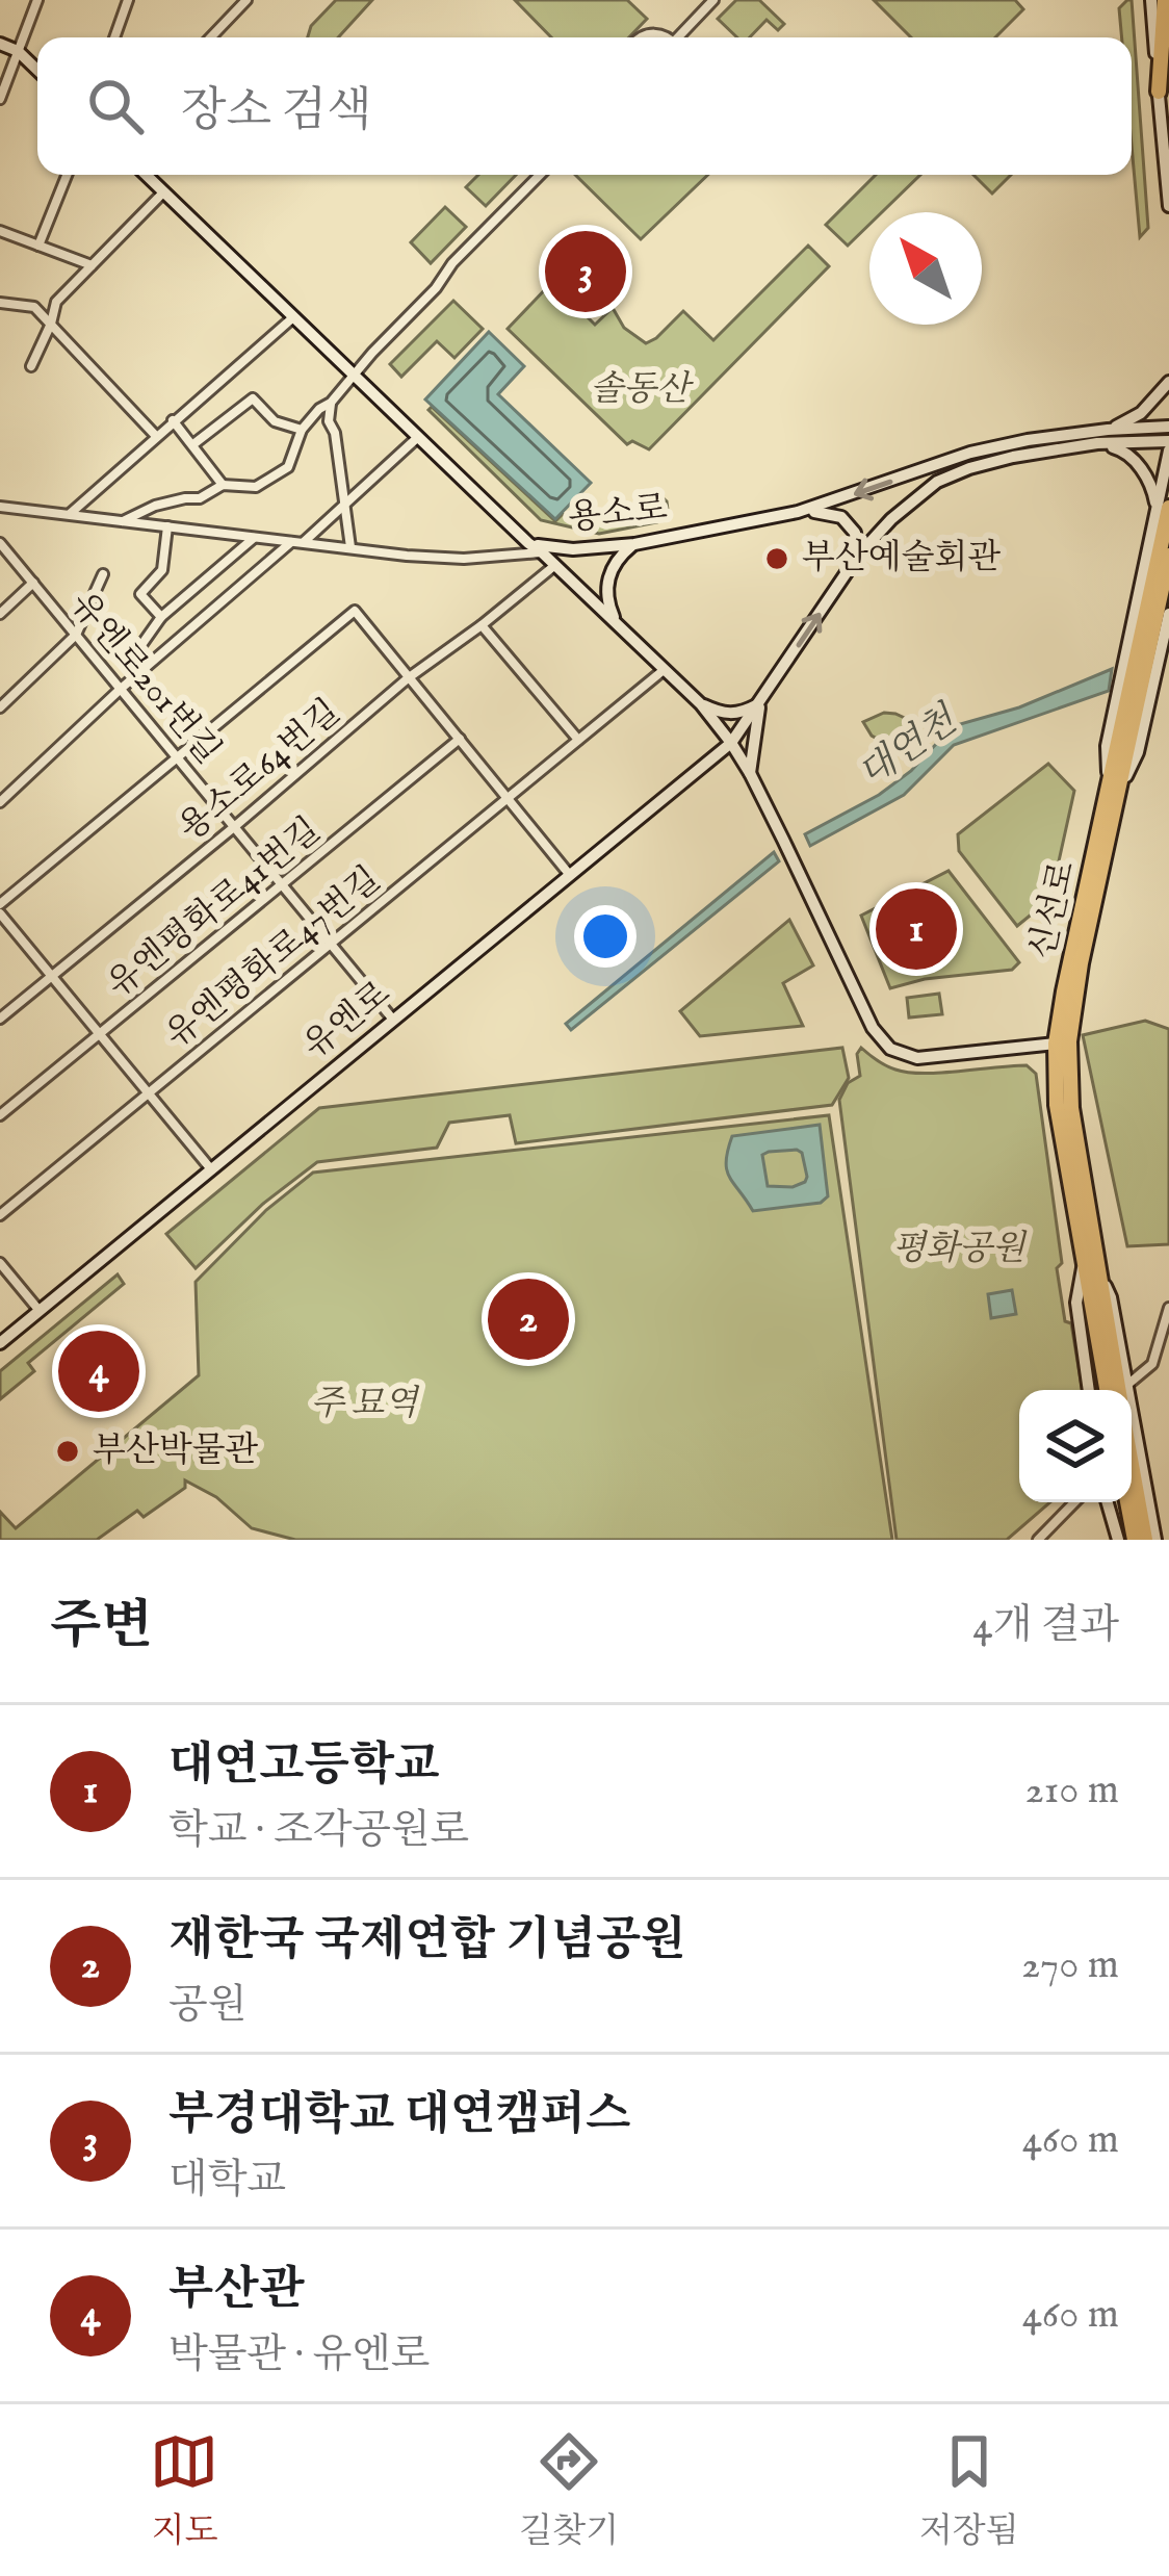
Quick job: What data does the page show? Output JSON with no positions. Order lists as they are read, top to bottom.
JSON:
{
  "streets": {
    "highway": ["신선로"],
    "main road": ["용소로", "유엔로"],
    "street": [
      "유엔로201번길",
      "용소로64번길",
      "유엔평화로41번길",
      "유엔평화로47번길"
    ]
  },
  "crossings": [
    ["유엔로201번길", "용소로64번길"],
    ["유엔로201번길", "유엔평화로41번길"],
    ["유엔로201번길", "유엔평화로47번길"],
    ["유엔로201번길", "유엔로"]
  ],
  "water": ["대연천"],
  "parks": ["솔동산", "평화공원", "주 묘역"],
  "places": ["부산예술회관", "부산박물관"],
  "north": "top left",
  "page": {
    "search": "장소 검색",
    "pins": [
      "3",
      "1",
      "2",
      "4"
    ],
    "heading": ["주변", "4개 결과"],
    "list": [
      {
        "mark": "1",
        "name": "대연고등학교",
        "note": "학교 · 조각공원로",
        "value": "210 m"
      },
      {
        "mark": "2",
        "name": "재한국 국제연합 기념공원",
        "note": "공원",
        "value": "270 m"
      },
      {
        "mark": "3",
        "name": "부경대학교 대연캠퍼스",
        "note": "대학교",
        "value": "460 m"
      },
      {
        "mark": "4",
        "name": "부산관",
        "note": "박물관 · 유엔로",
        "value": "460 m"
      }
    ],
    "nav": ["지도", "길찾기", "저장됨"]
  }
}
